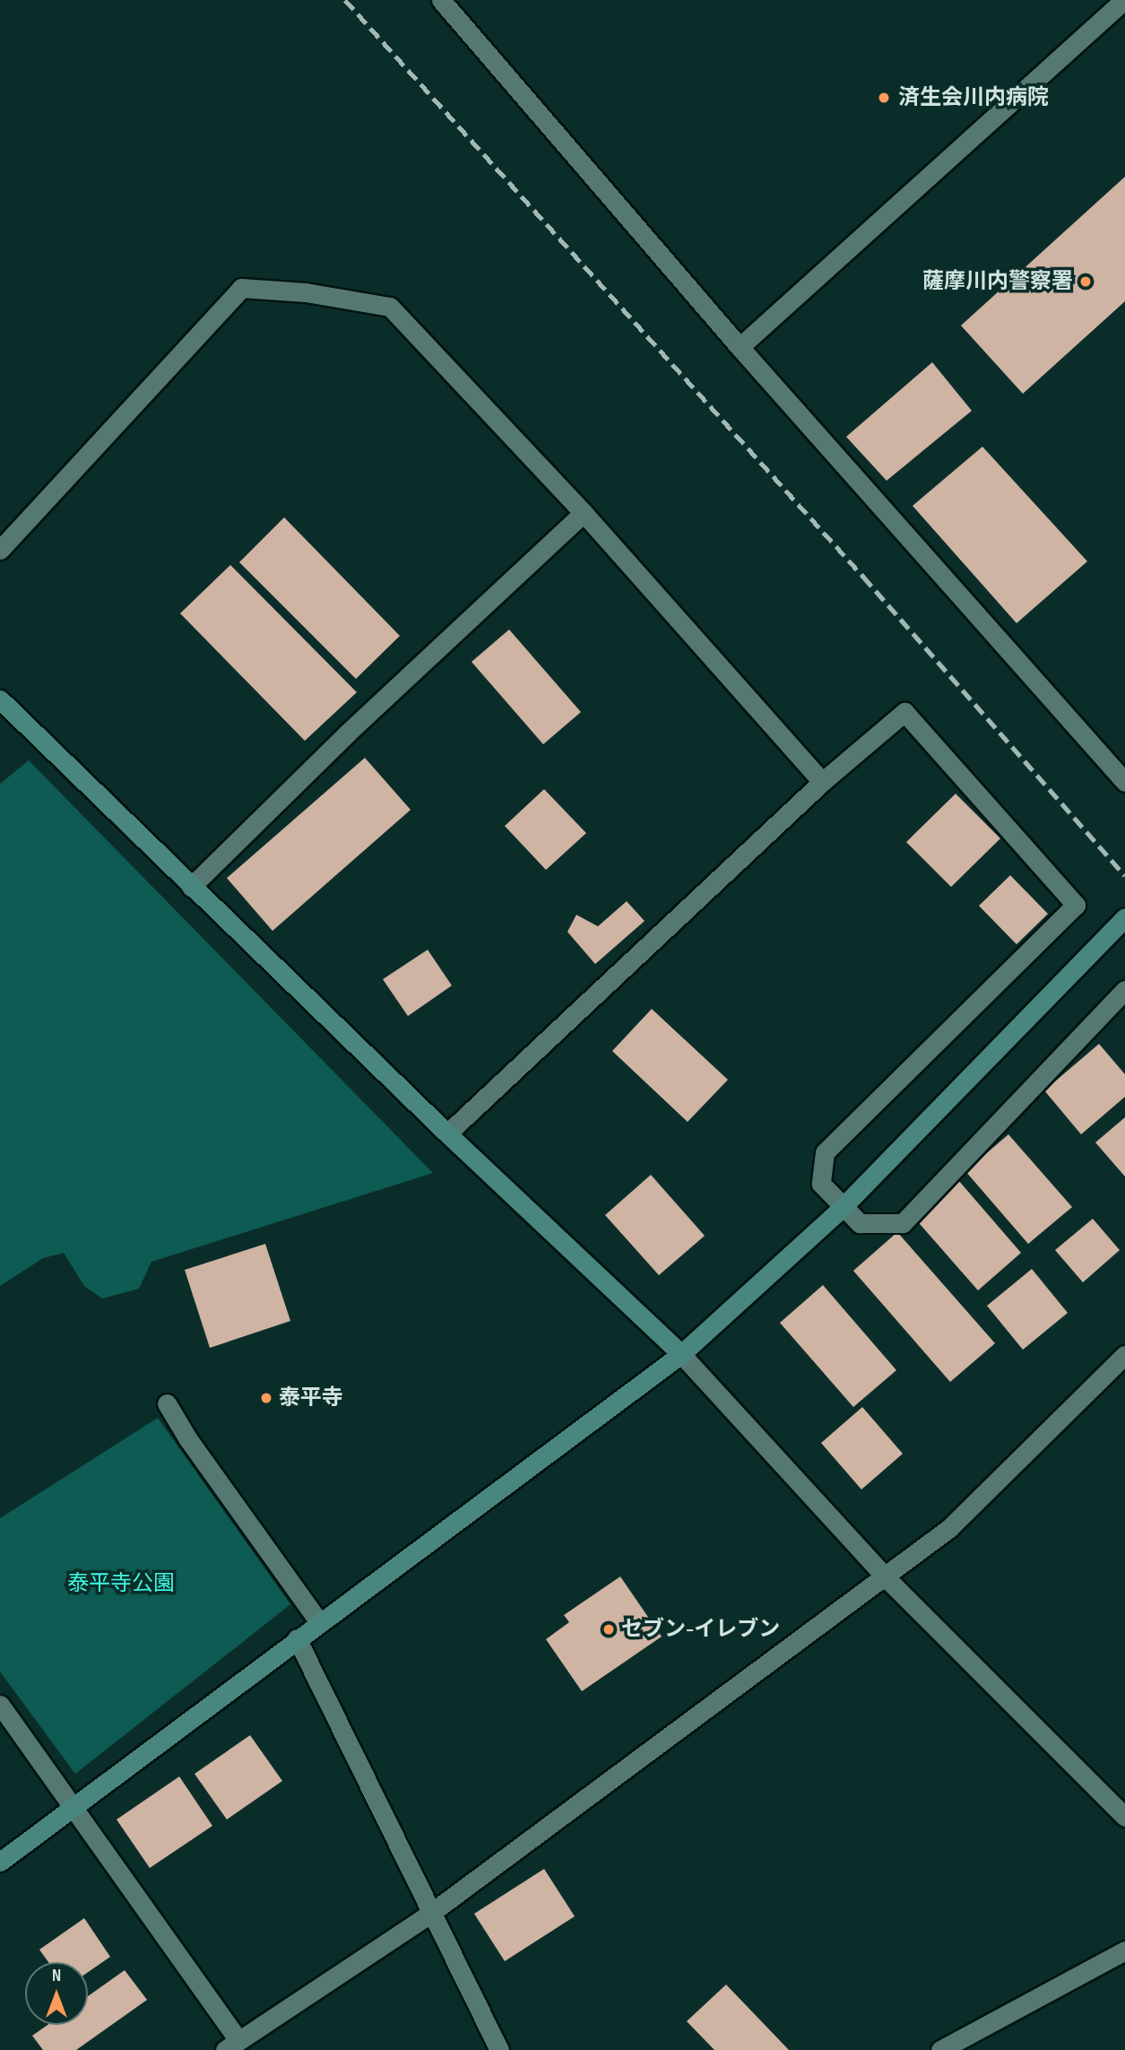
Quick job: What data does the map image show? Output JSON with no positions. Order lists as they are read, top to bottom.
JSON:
{
  "parks": ["泰平寺公園"],
  "places": [
    "済生会川内病院",
    "薩摩川内警察署",
    "泰平寺",
    "セブン-イレブン"
  ],
  "north": "top"
}
